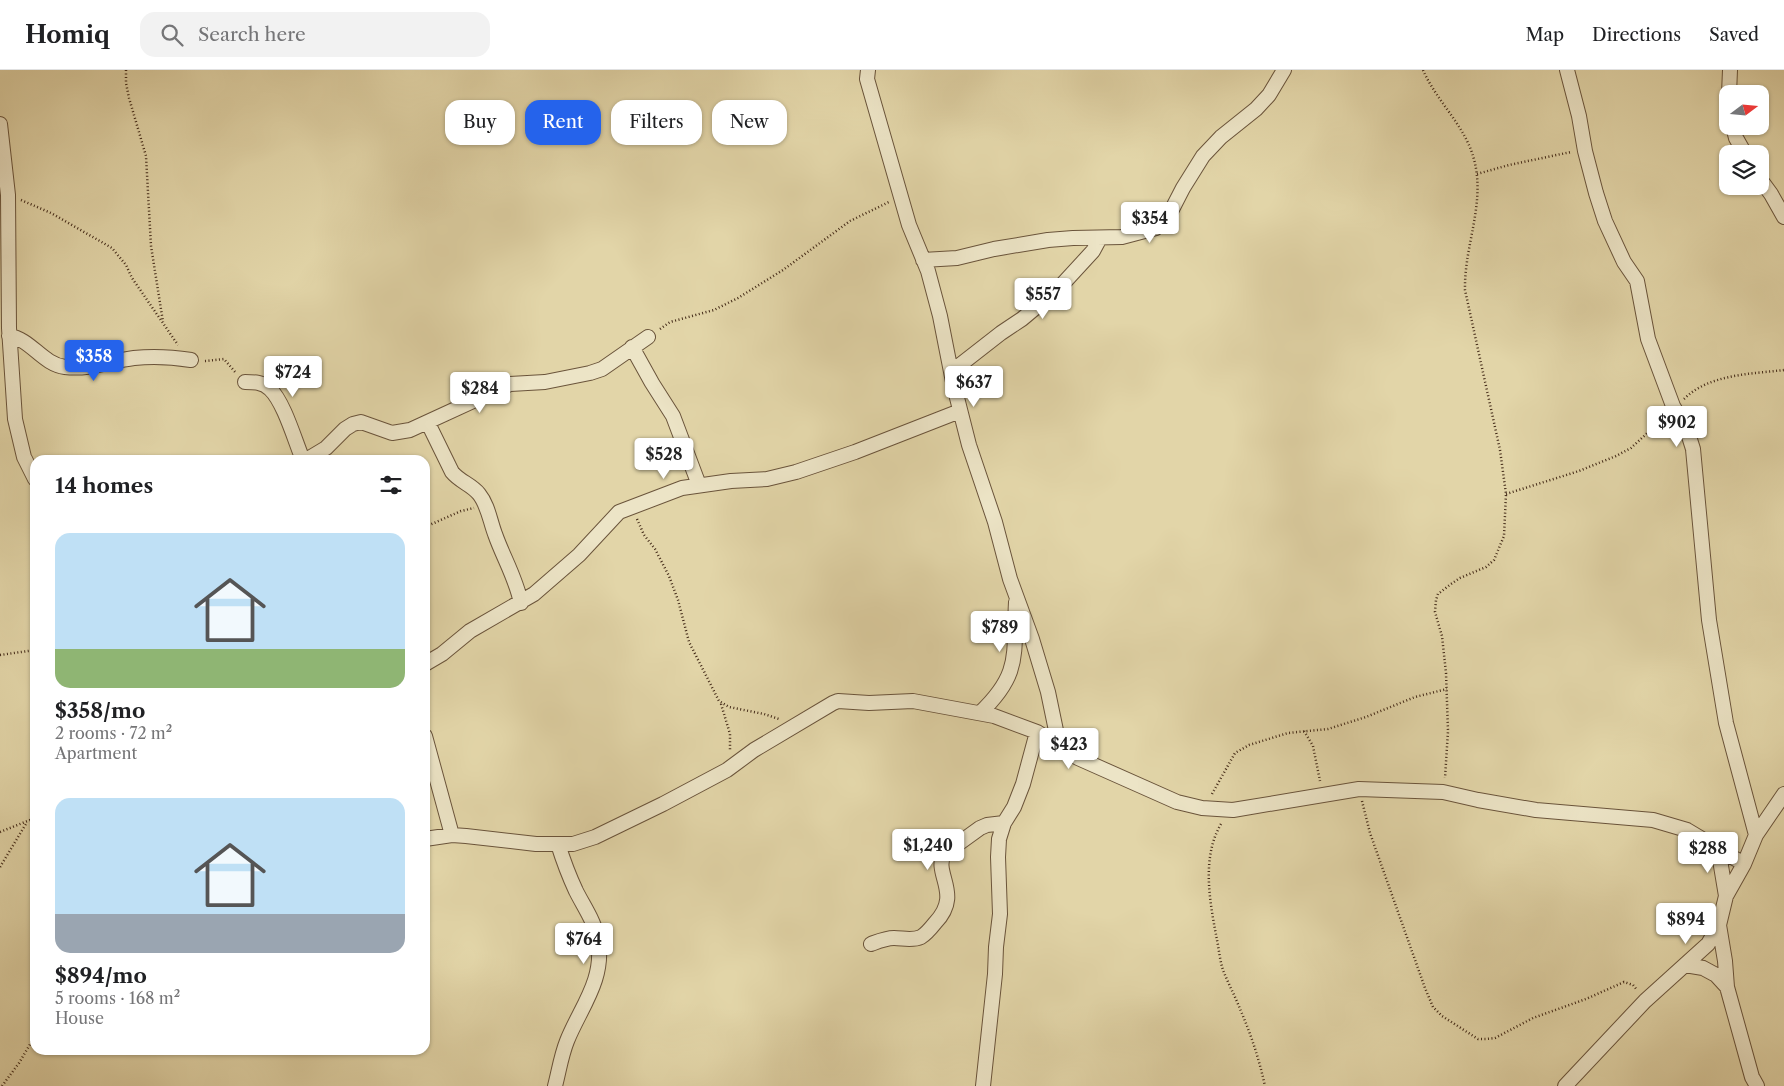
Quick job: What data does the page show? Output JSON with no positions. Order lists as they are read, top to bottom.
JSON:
{
  "north": "right",
  "page": {
    "header": "Homiq",
    "search": "Search here",
    "nav": ["Map", "Directions", "Saved"],
    "chip": [
      "Buy",
      "Rent",
      "Filters",
      "New"
    ],
    "price": [
      "$354",
      "$557",
      "$358",
      "$724",
      "$637",
      "$284",
      "$902",
      "$528",
      "$789",
      "$423",
      "$1,240",
      "$288",
      "$894",
      "$764"
    ],
    "heading": "14 homes",
    "list": [
      {
        "name": "$358/mo",
        "note": "2 rooms · 72 m² · Apartment"
      },
      {
        "name": "$894/mo",
        "note": "5 rooms · 168 m² · House"
      }
    ]
  }
}
